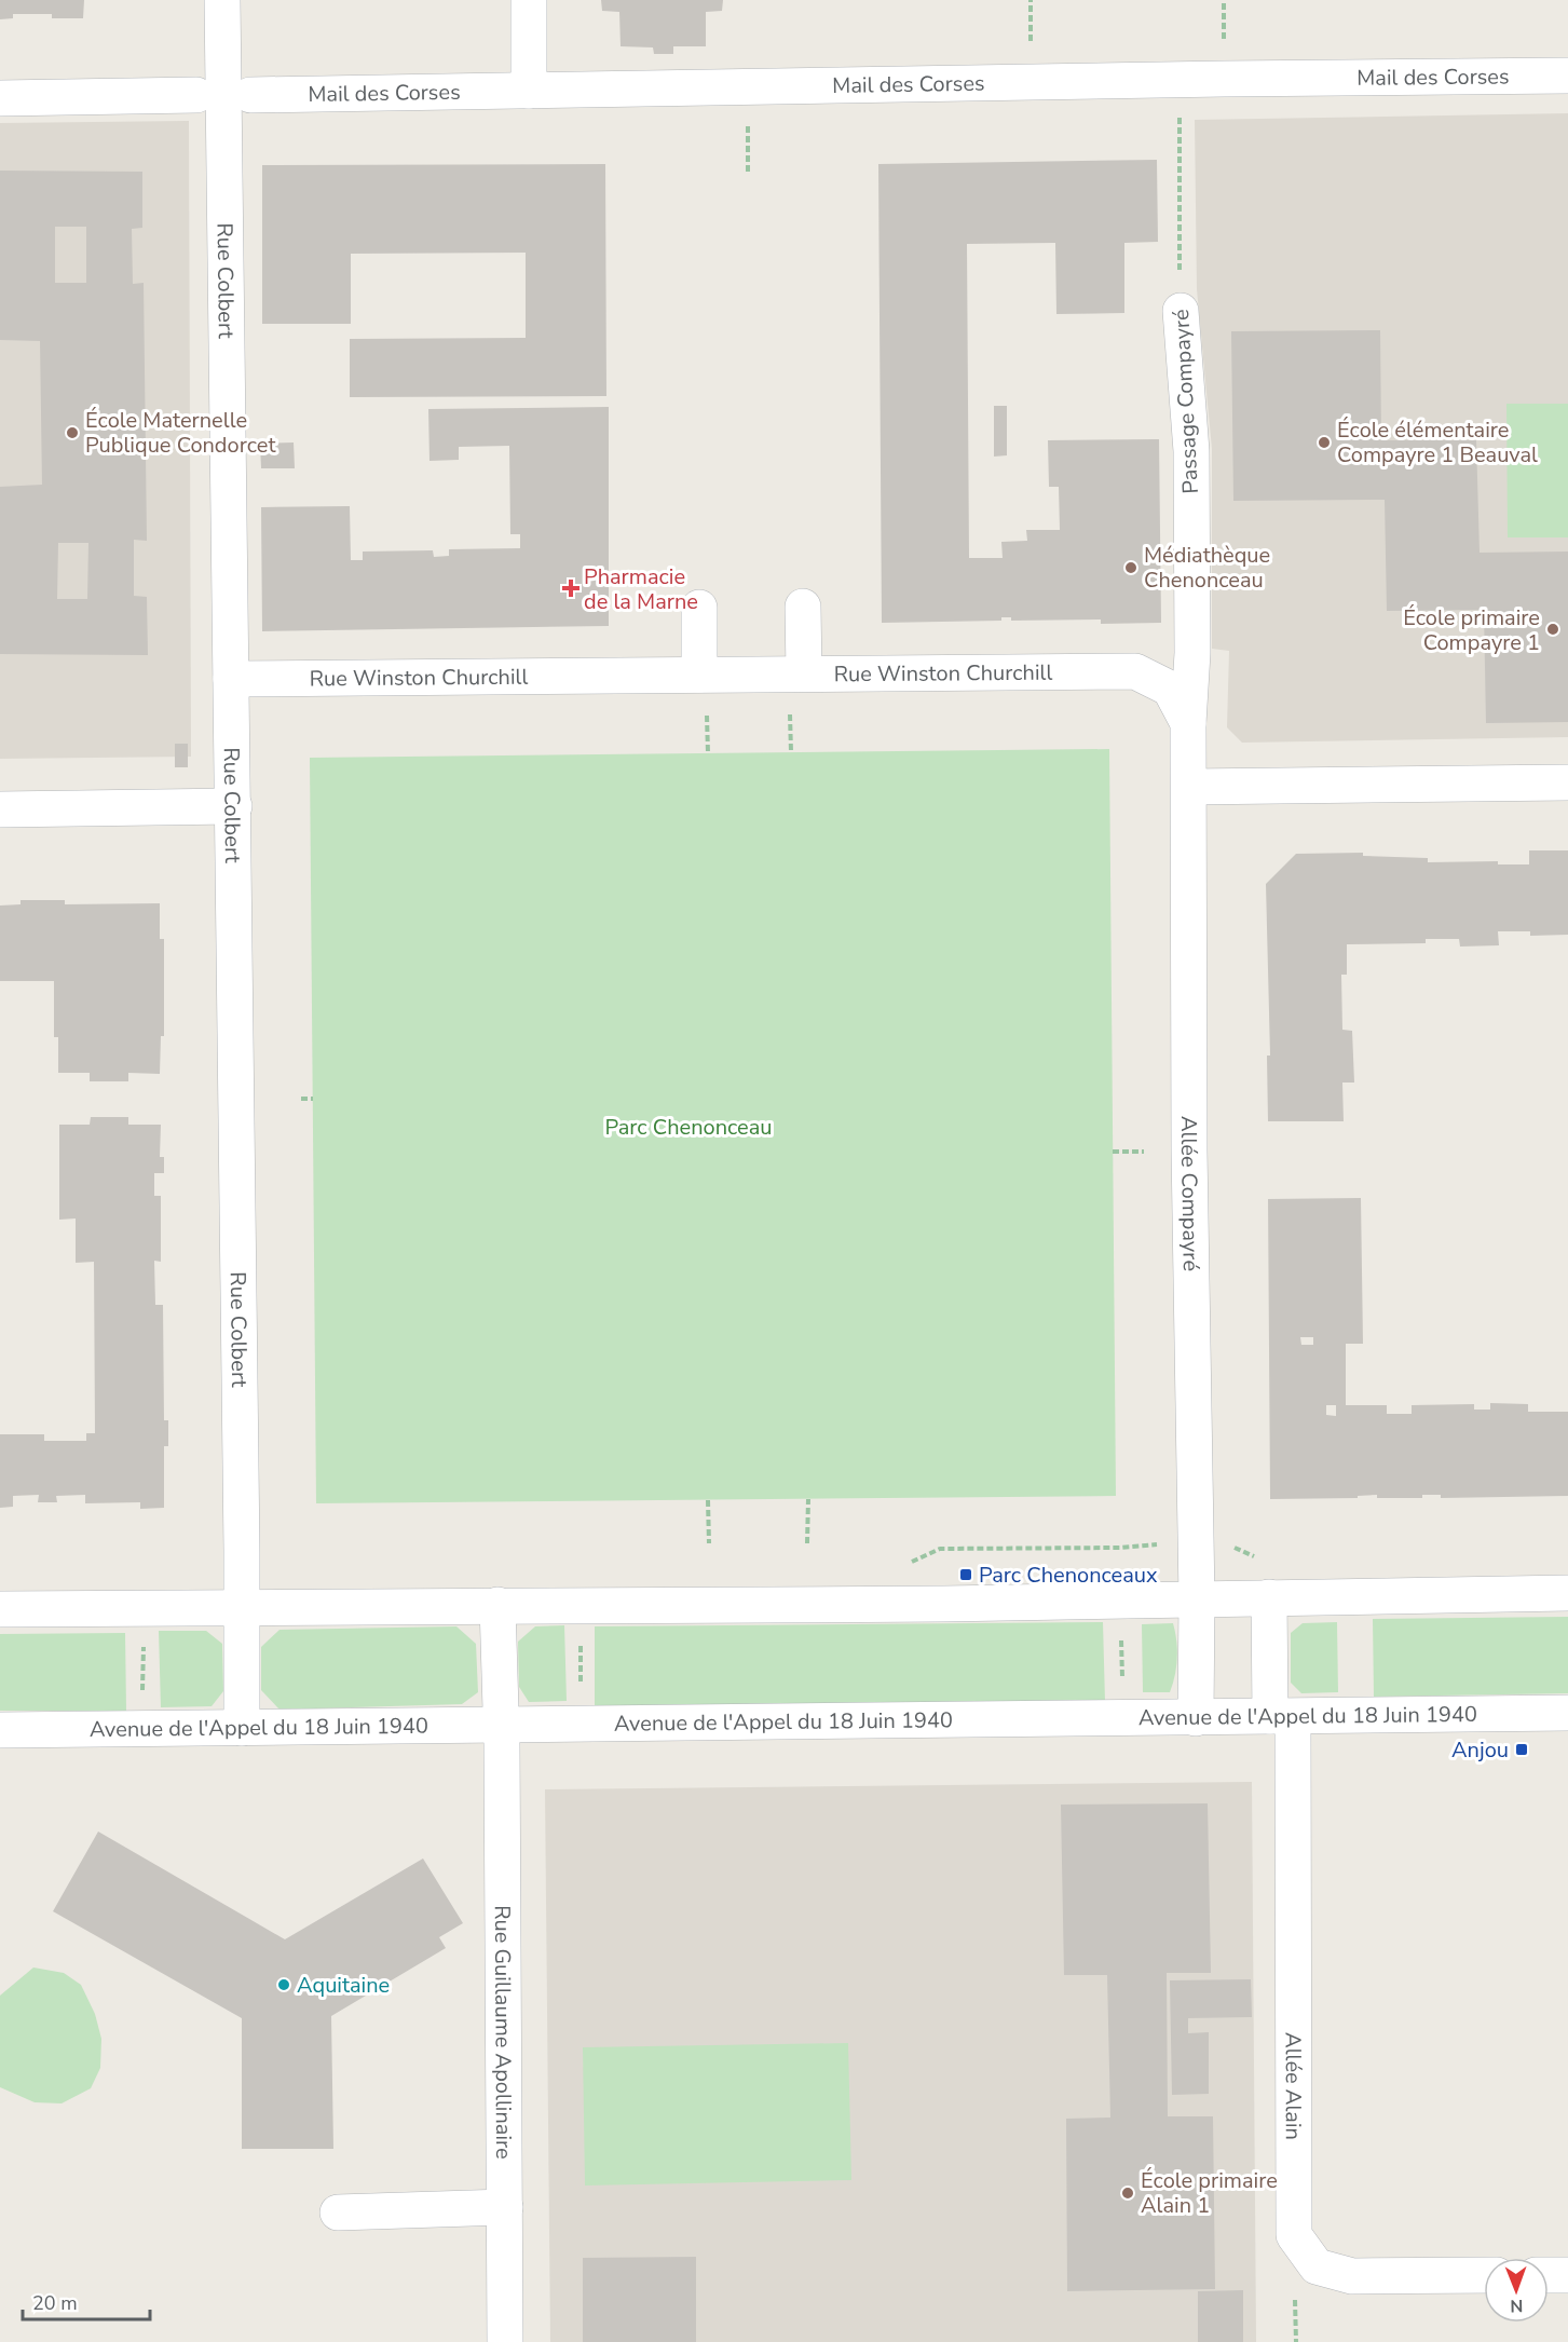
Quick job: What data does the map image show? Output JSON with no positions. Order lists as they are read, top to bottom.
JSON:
{
  "streets": {
    "street": [
      "Mail des Corses",
      "Rue Colbert",
      "Passage Compayré",
      "Rue Winston Churchill",
      "Allée Compayré",
      "Avenue de l'Appel du 18 Juin 1940",
      "Rue Guillaume Apollinaire",
      "Allée Alain"
    ]
  },
  "crossings": [
    ["Mail des Corses", "Passage Compayré"],
    ["Rue Colbert", "Rue Winston Churchill"],
    ["Rue Colbert", "Avenue de l'Appel du 18 Juin 1940"],
    ["Passage Compayré", "Rue Winston Churchill"],
    ["Rue Winston Churchill", "Allée Compayré"],
    ["Allée Compayré", "Avenue de l'Appel du 18 Juin 1940"],
    ["Avenue de l'Appel du 18 Juin 1940", "Rue Guillaume Apollinaire"],
    ["Avenue de l'Appel du 18 Juin 1940", "Allée Alain"]
  ],
  "parks": ["Parc Chenonceau"],
  "places": {
    "other": [
      "École Maternelle Publique Condorcet",
      "École élémentaire Compayre 1 Beauval",
      "Médiathèque Chenonceau",
      "École primaire Compayre 1",
      "Aquitaine",
      "École primaire Alain 1"
    ],
    "health": ["Pharmacie de la Marne"],
    "transit": ["Parc Chenonceaux", "Anjou"]
  },
  "scale_bar": "20 m",
  "north": "bottom"
}
